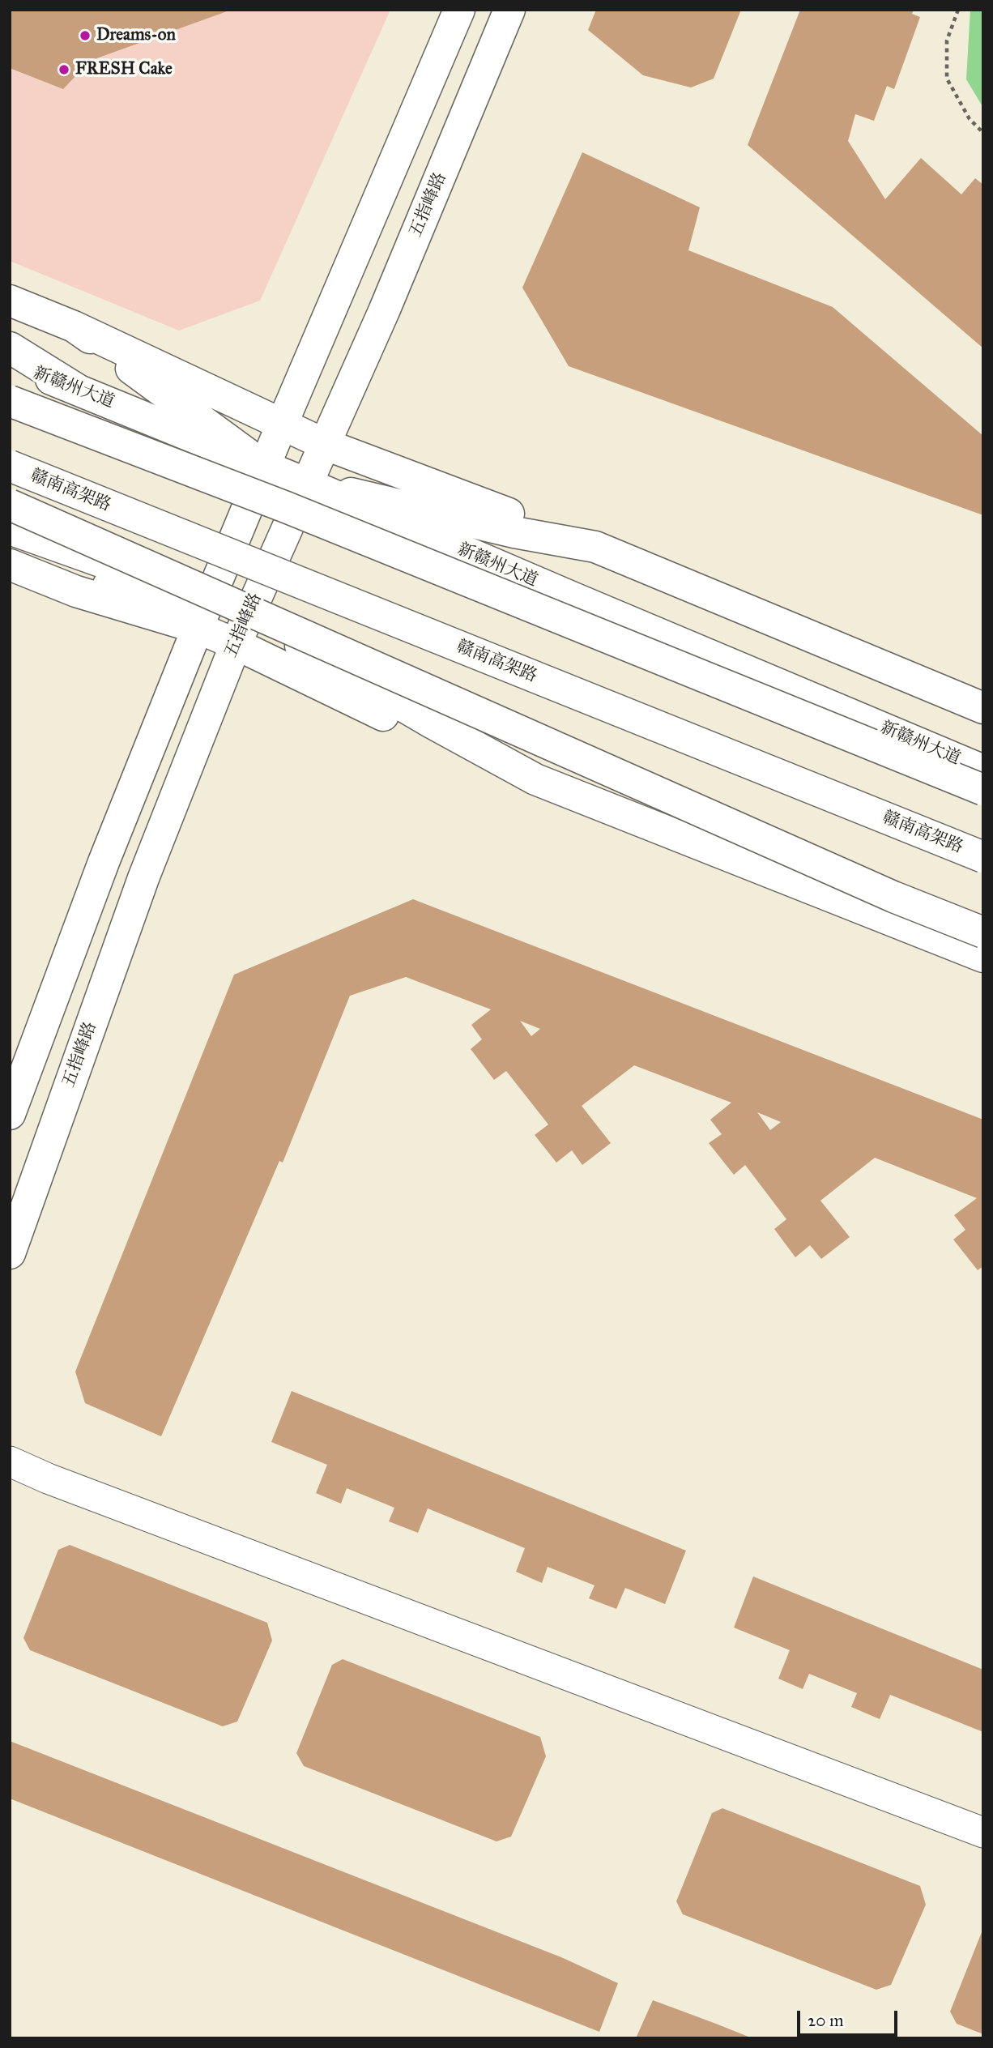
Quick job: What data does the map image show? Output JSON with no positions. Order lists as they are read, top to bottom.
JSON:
{
  "streets": {
    "main road": ["五指峰路", "新赣州大道", "赣南高架路"]
  },
  "crossings": [
    ["五指峰路", "新赣州大道"]
  ],
  "places": ["Dreams-on", "FRESH Cake"],
  "scale_bar": "20 m"
}
